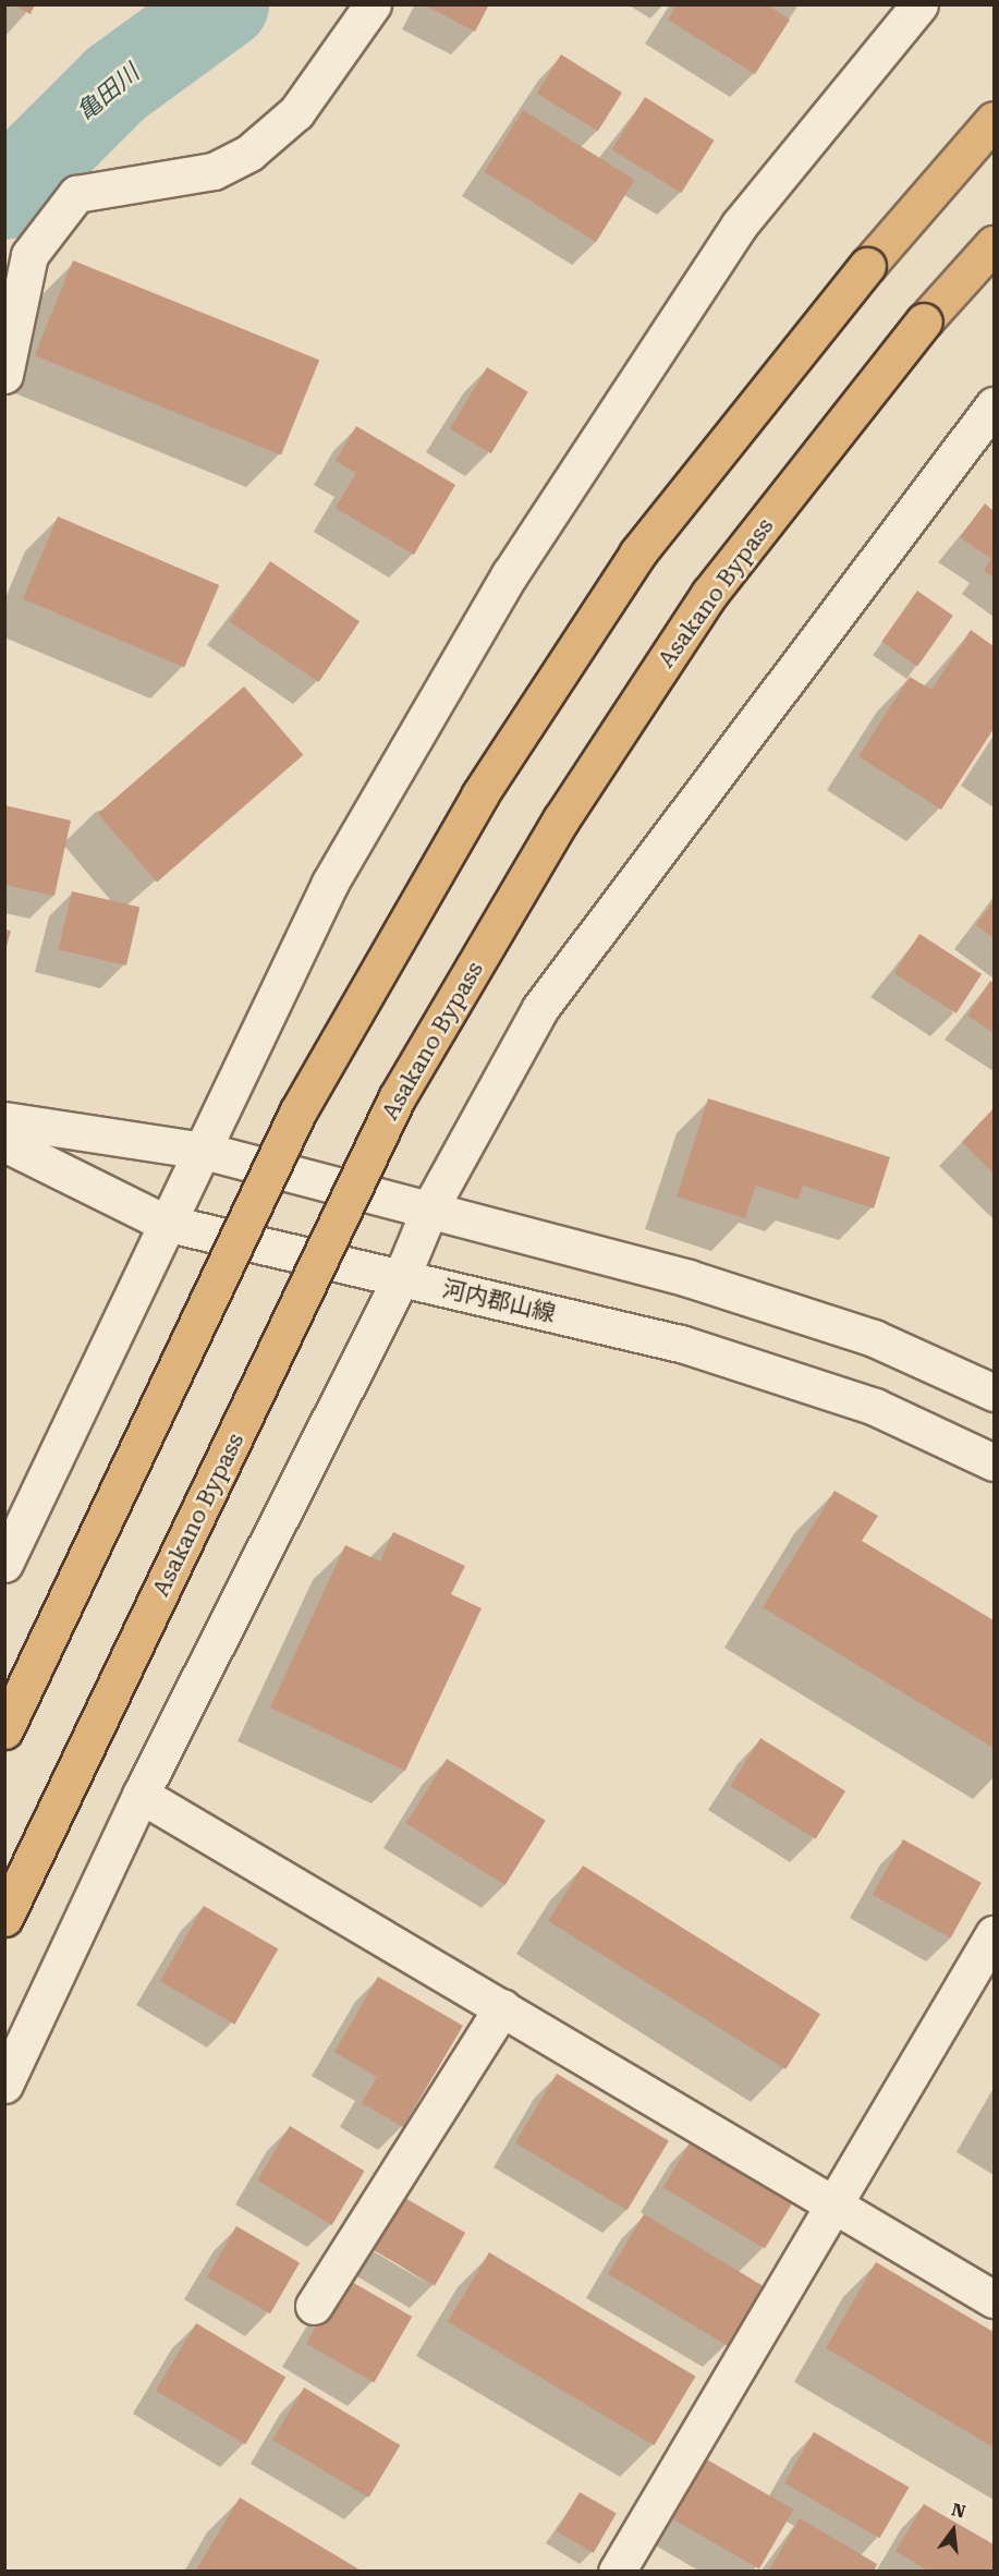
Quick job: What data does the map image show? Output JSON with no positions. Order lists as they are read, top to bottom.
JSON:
{
  "streets": {
    "highway": ["Asakano Bypass"],
    "street": ["河内郡山線"]
  },
  "water": ["亀田川"],
  "north": "top"
}
